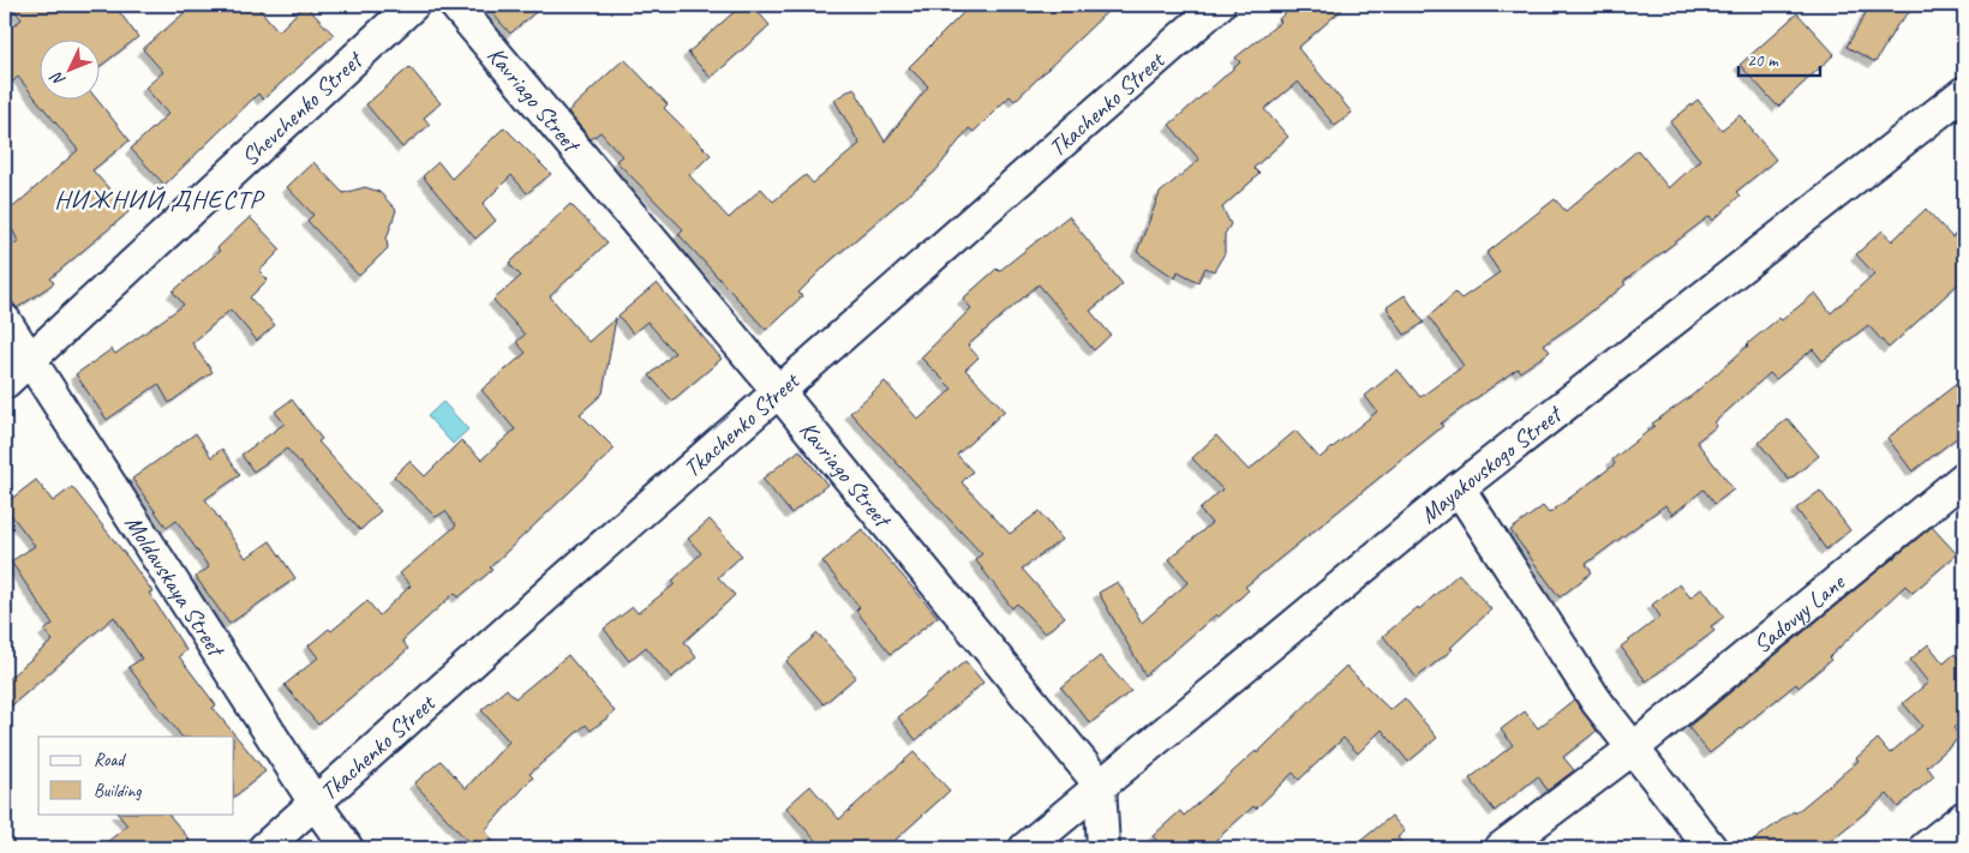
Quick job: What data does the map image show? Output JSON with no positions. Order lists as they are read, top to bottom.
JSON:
{
  "streets": {
    "street": [
      "Kavriago Street",
      "Tkachenko Street",
      "Shevchenko Street",
      "Mayakovskogo Street",
      "Moldavskaya Street",
      "Sadovyy Lane"
    ]
  },
  "crossings": [
    ["Kavriago Street", "Tkachenko Street"],
    ["Kavriago Street", "Mayakovskogo Street"],
    ["Tkachenko Street", "Moldavskaya Street"],
    ["Shevchenko Street", "Moldavskaya Street"]
  ],
  "districts": ["НИЖНИЙ ДНЕСТР"],
  "legend": ["Road", "Building"],
  "scale_bar": "20 m",
  "north": "bottom left"
}
